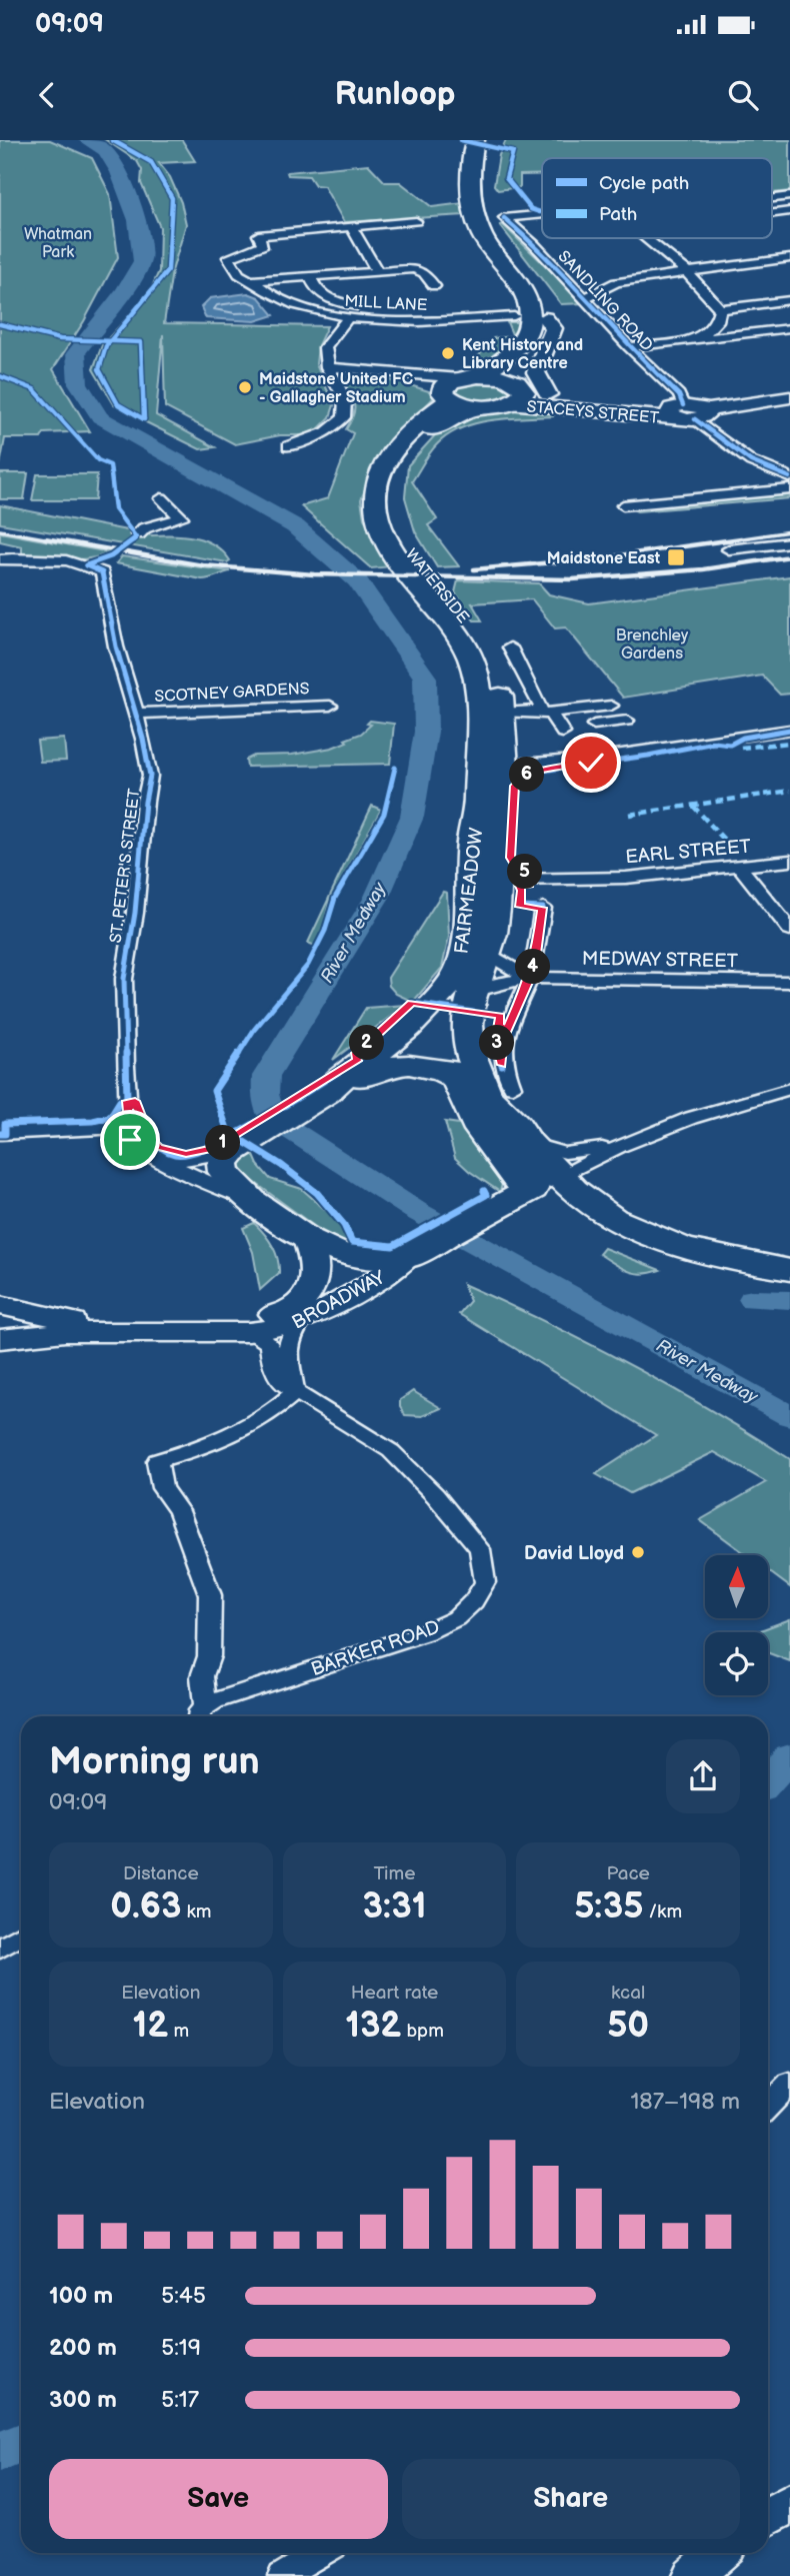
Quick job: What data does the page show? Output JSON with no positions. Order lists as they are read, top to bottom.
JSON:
{
  "streets": {
    "highway": ["WATERSIDE", "FAIRMEADOW", "BROADWAY"],
    "main road": ["STACEYS STREET"],
    "street": [
      "SANDLING ROAD",
      "MILL LANE",
      "SCOTNEY GARDENS",
      "EARL STREET",
      "ST. PETER'S STREET",
      "MEDWAY STREET",
      "BARKER ROAD"
    ]
  },
  "crossings": [
    ["SANDLING ROAD", "STACEYS STREET"],
    ["WATERSIDE", "FAIRMEADOW"],
    ["SCOTNEY GARDENS", "ST. PETER'S STREET"],
    ["EARL STREET", "FAIRMEADOW"],
    ["FAIRMEADOW", "MEDWAY STREET"],
    ["FAIRMEADOW", "BROADWAY"],
    ["BROADWAY", "BARKER ROAD"]
  ],
  "water": ["River Medway"],
  "parks": ["Whatman Park", "Brenchley Gardens"],
  "places": {
    "other": ["Kent History and Library Centre", "Maidstone United FC - Gallagher Stadium", "David Lloyd"],
    "transit": ["Maidstone East"]
  },
  "legend": ["Cycle path", "Path"],
  "north": "top",
  "page": {
    "status": "09:09",
    "header": "Runloop",
    "pins": [
      "6",
      "5",
      "4",
      "2",
      "3",
      "1"
    ],
    "heading": ["Morning run", "09:09"],
    "stats": [
      ["Distance", "0.63 km"],
      ["Time", "3:31"],
      ["Pace", "5:35 /km"],
      ["Elevation", "12 m"],
      ["Heart rate", "132 bpm"],
      ["kcal", "50"]
    ],
    "chart": ["Elevation", "187–198 m"],
    "list": [
      {
        "name": "100 m",
        "note": "5:45"
      },
      {
        "name": "200 m",
        "note": "5:19"
      },
      {
        "name": "300 m",
        "note": "5:17"
      }
    ],
    "buttons": ["Save", "Share"]
  }
}
